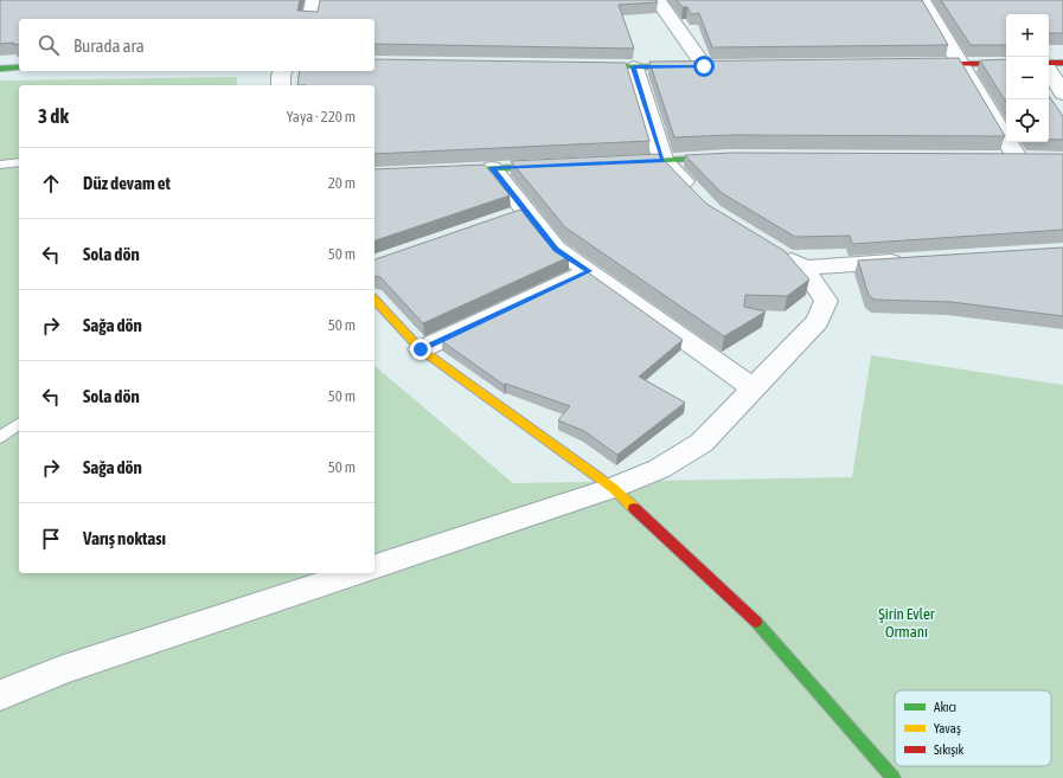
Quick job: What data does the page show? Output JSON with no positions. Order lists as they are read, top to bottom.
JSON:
{
  "parks": ["Şirin Evler Ormanı"],
  "legend": ["Akıcı", "Yavaş", "Sıkışık"],
  "page": {
    "map_buttons": ["+", "−"],
    "search": "Burada ara",
    "heading": ["3 dk", "Yaya · 220 m"],
    "list": [
      ["Düz devam et", "20 m"],
      ["Sola dön", "50 m"],
      ["Sağa dön", "50 m"],
      ["Sola dön", "50 m"],
      ["Sağa dön", "50 m"],
      "Varış noktası"
    ]
  }
}
